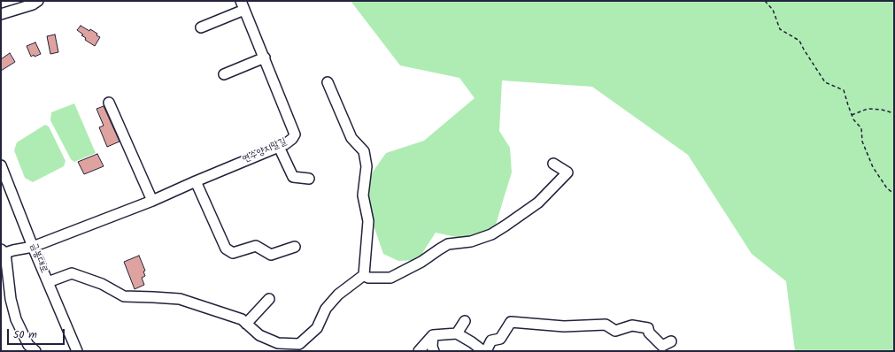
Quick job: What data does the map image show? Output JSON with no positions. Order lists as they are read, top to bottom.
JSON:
{
  "streets": {
    "street": ["연수양지말길", "금봉대로"]
  },
  "crossings": [
    ["연수양지말길", "금봉대로"]
  ],
  "scale_bar": "50 m"
}
